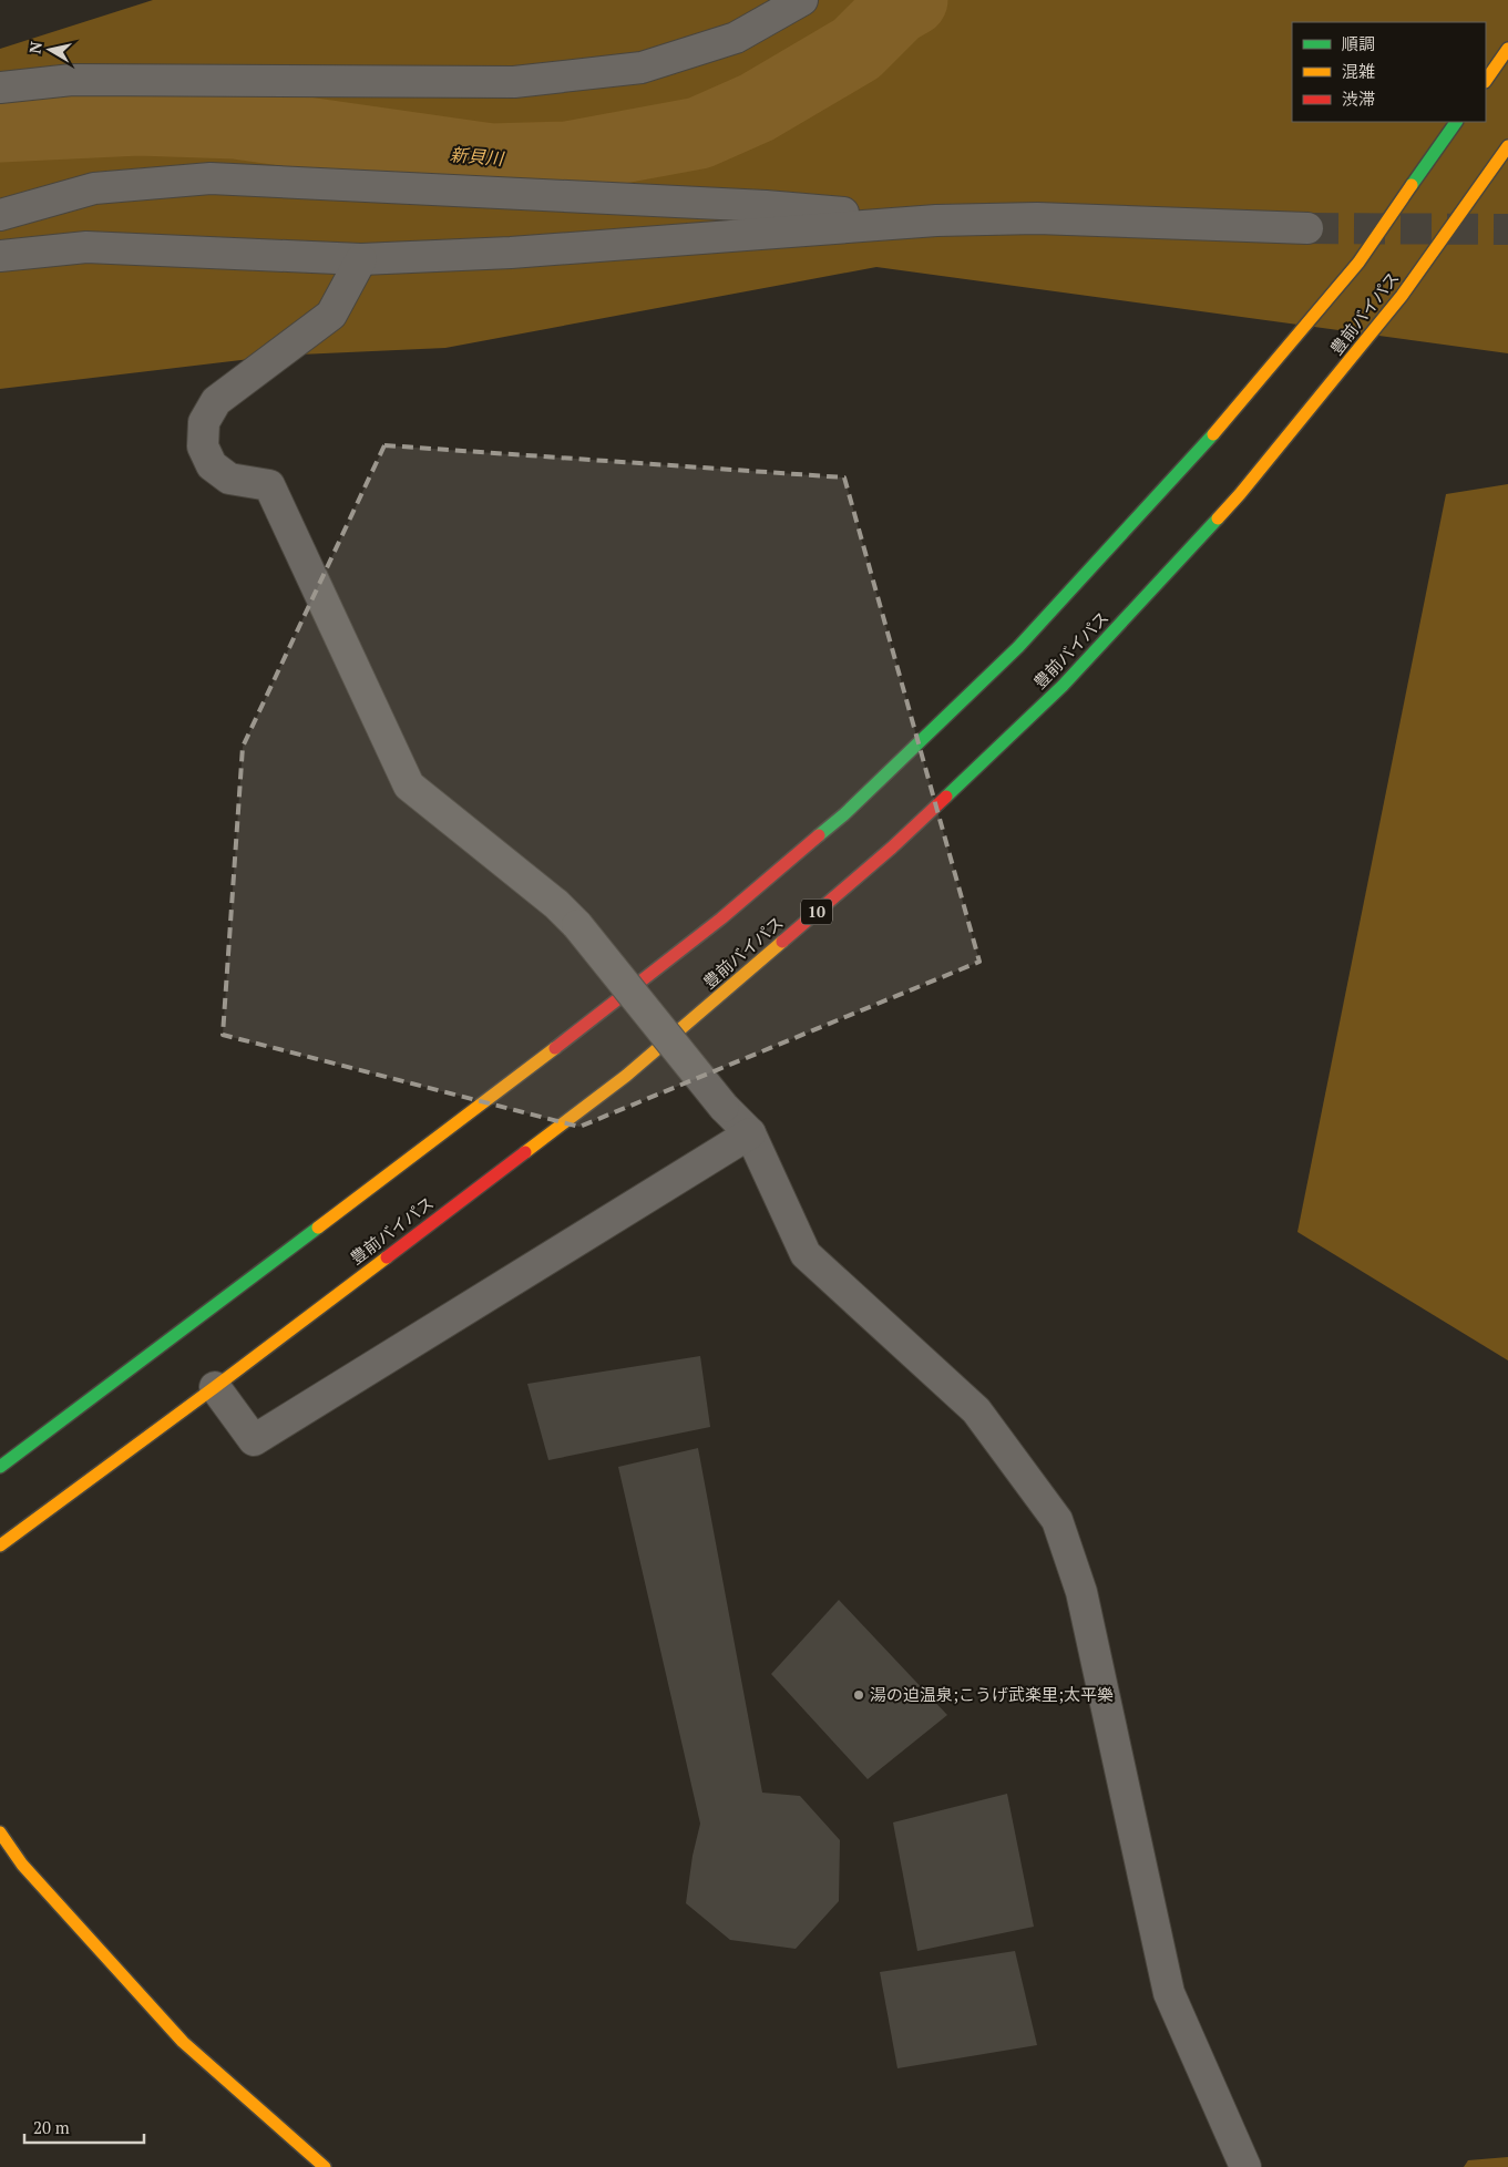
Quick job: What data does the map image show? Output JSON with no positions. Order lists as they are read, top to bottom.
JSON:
{
  "streets": {
    "main road": ["豊前バイパス", "10"]
  },
  "water": ["新貝川"],
  "places": ["湯の迫温泉;こうげ武楽里;太平樂"],
  "legend": ["順調", "混雑", "渋滞"],
  "scale_bar": "20 m",
  "north": "left"
}
